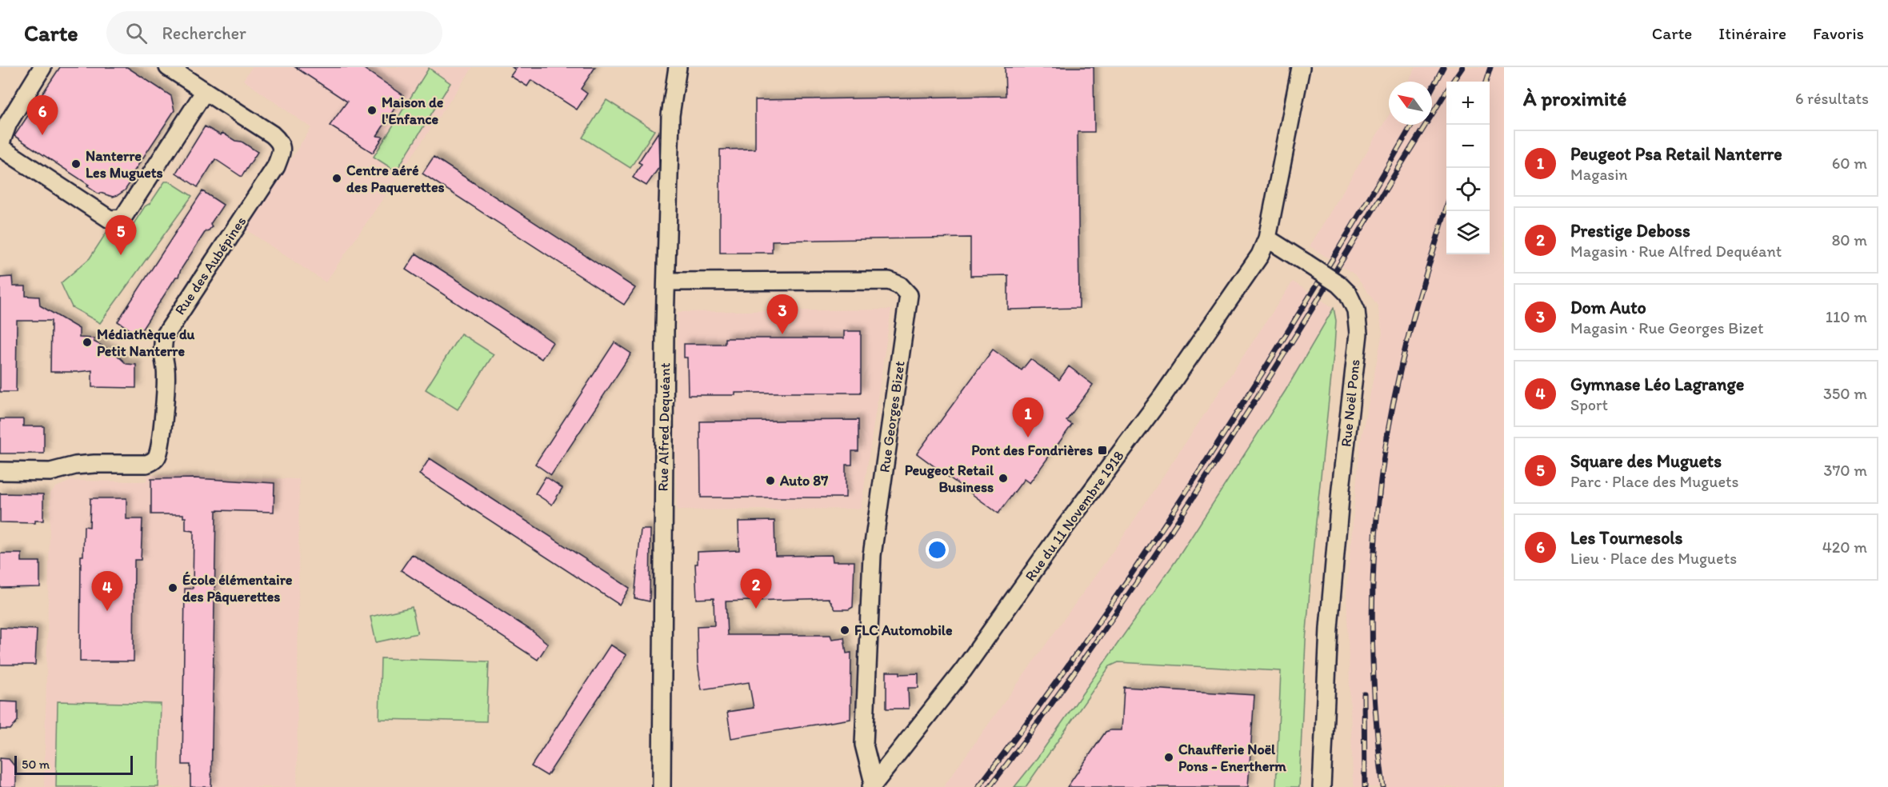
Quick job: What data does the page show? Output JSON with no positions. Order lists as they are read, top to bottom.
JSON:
{
  "streets": {
    "street": [
      "Rue des Aubépines",
      "Rue Noël Pons",
      "Rue Georges Bizet",
      "Rue Alfred Dequéant",
      "Rue du 11 Novembre 1918"
    ]
  },
  "crossings": [
    ["Rue Noël Pons", "Rue du 11 Novembre 1918"],
    ["Rue Georges Bizet", "Rue Alfred Dequéant"],
    ["Rue Georges Bizet", "Rue du 11 Novembre 1918"]
  ],
  "places": {
    "other": [
      "Maison de l'Enfance",
      "Nanterre Les Muguets",
      "Centre aéré des Paquerettes",
      "Médiathèque du Petit Nanterre",
      "Peugeot Retail Business",
      "Auto 87",
      "École élémentaire des Pâquerettes",
      "FLC Automobile",
      "Chaufferie Noël Pons - Enertherm"
    ],
    "transit": ["Pont des Fondrières"]
  },
  "scale_bar": "50 m",
  "north": "top left",
  "page": {
    "header": "Carte",
    "search": "Rechercher",
    "nav": ["Carte", "Itinéraire", "Favoris"],
    "heading": ["À proximité", "6 résultats"],
    "map_buttons": ["+", "−"],
    "pins": [
      "6",
      "5",
      "3",
      "1",
      "2",
      "4"
    ],
    "list": [
      {
        "mark": "1",
        "name": "Peugeot Psa Retail Nanterre",
        "note": "Magasin",
        "value": "60 m"
      },
      {
        "mark": "2",
        "name": "Prestige Deboss",
        "note": "Magasin · Rue Alfred Dequéant",
        "value": "80 m"
      },
      {
        "mark": "3",
        "name": "Dom Auto",
        "note": "Magasin · Rue Georges Bizet",
        "value": "110 m"
      },
      {
        "mark": "4",
        "name": "Gymnase Léo Lagrange",
        "note": "Sport",
        "value": "350 m"
      },
      {
        "mark": "5",
        "name": "Square des Muguets",
        "note": "Parc · Place des Muguets",
        "value": "370 m"
      },
      {
        "mark": "6",
        "name": "Les Tournesols",
        "note": "Lieu · Place des Muguets",
        "value": "420 m"
      }
    ],
    "scale": "50 m"
  }
}
